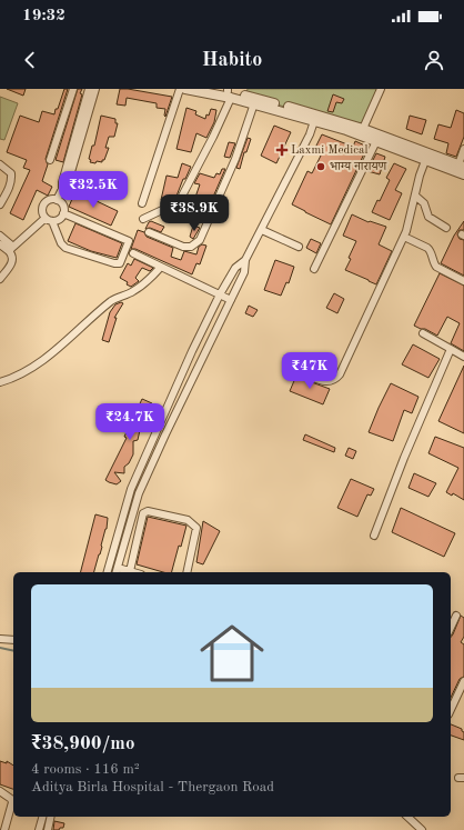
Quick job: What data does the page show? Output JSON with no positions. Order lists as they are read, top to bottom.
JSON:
{
  "places": {
    "health": ["Laxmi Medical"],
    "other": ["भाग्य नारायण"]
  },
  "page": {
    "status": "19:32",
    "header": "Habito",
    "price": [
      "₹32.5K",
      "₹38.9K",
      "₹47K",
      "₹24.7K"
    ],
    "list": [
      {
        "name": "₹38,900/mo",
        "note": "4 rooms · 116 m² · Aditya Birla Hospital - Thergaon Road"
      }
    ]
  }
}
